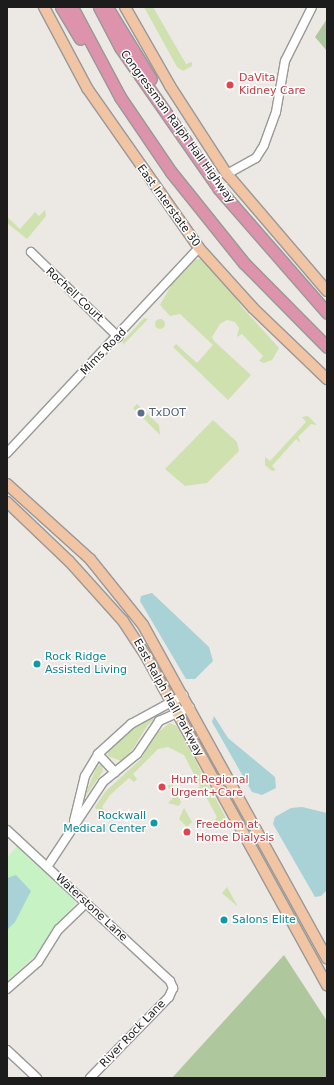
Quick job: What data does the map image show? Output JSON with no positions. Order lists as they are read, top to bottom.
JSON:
{
  "streets": {
    "highway": ["Congressman Ralph Hall Highway"],
    "main road": ["East Interstate 30", "East Ralph Hall Parkway"],
    "street": [
      "Rochell Court",
      "Mims Road",
      "Waterstone Lane",
      "River Rock Lane"
    ]
  },
  "crossings": [
    ["East Interstate 30", "Mims Road"],
    ["Rochell Court", "Mims Road"],
    ["Waterstone Lane", "River Rock Lane"]
  ],
  "places": [
    "DaVita Kidney Care",
    "TxDOT",
    "Rock Ridge Assisted Living",
    "Hunt Regional Urgent+Care",
    "Rockwall Medical Center",
    "Freedom at Home Dialysis",
    "Salons Elite"
  ]
}
